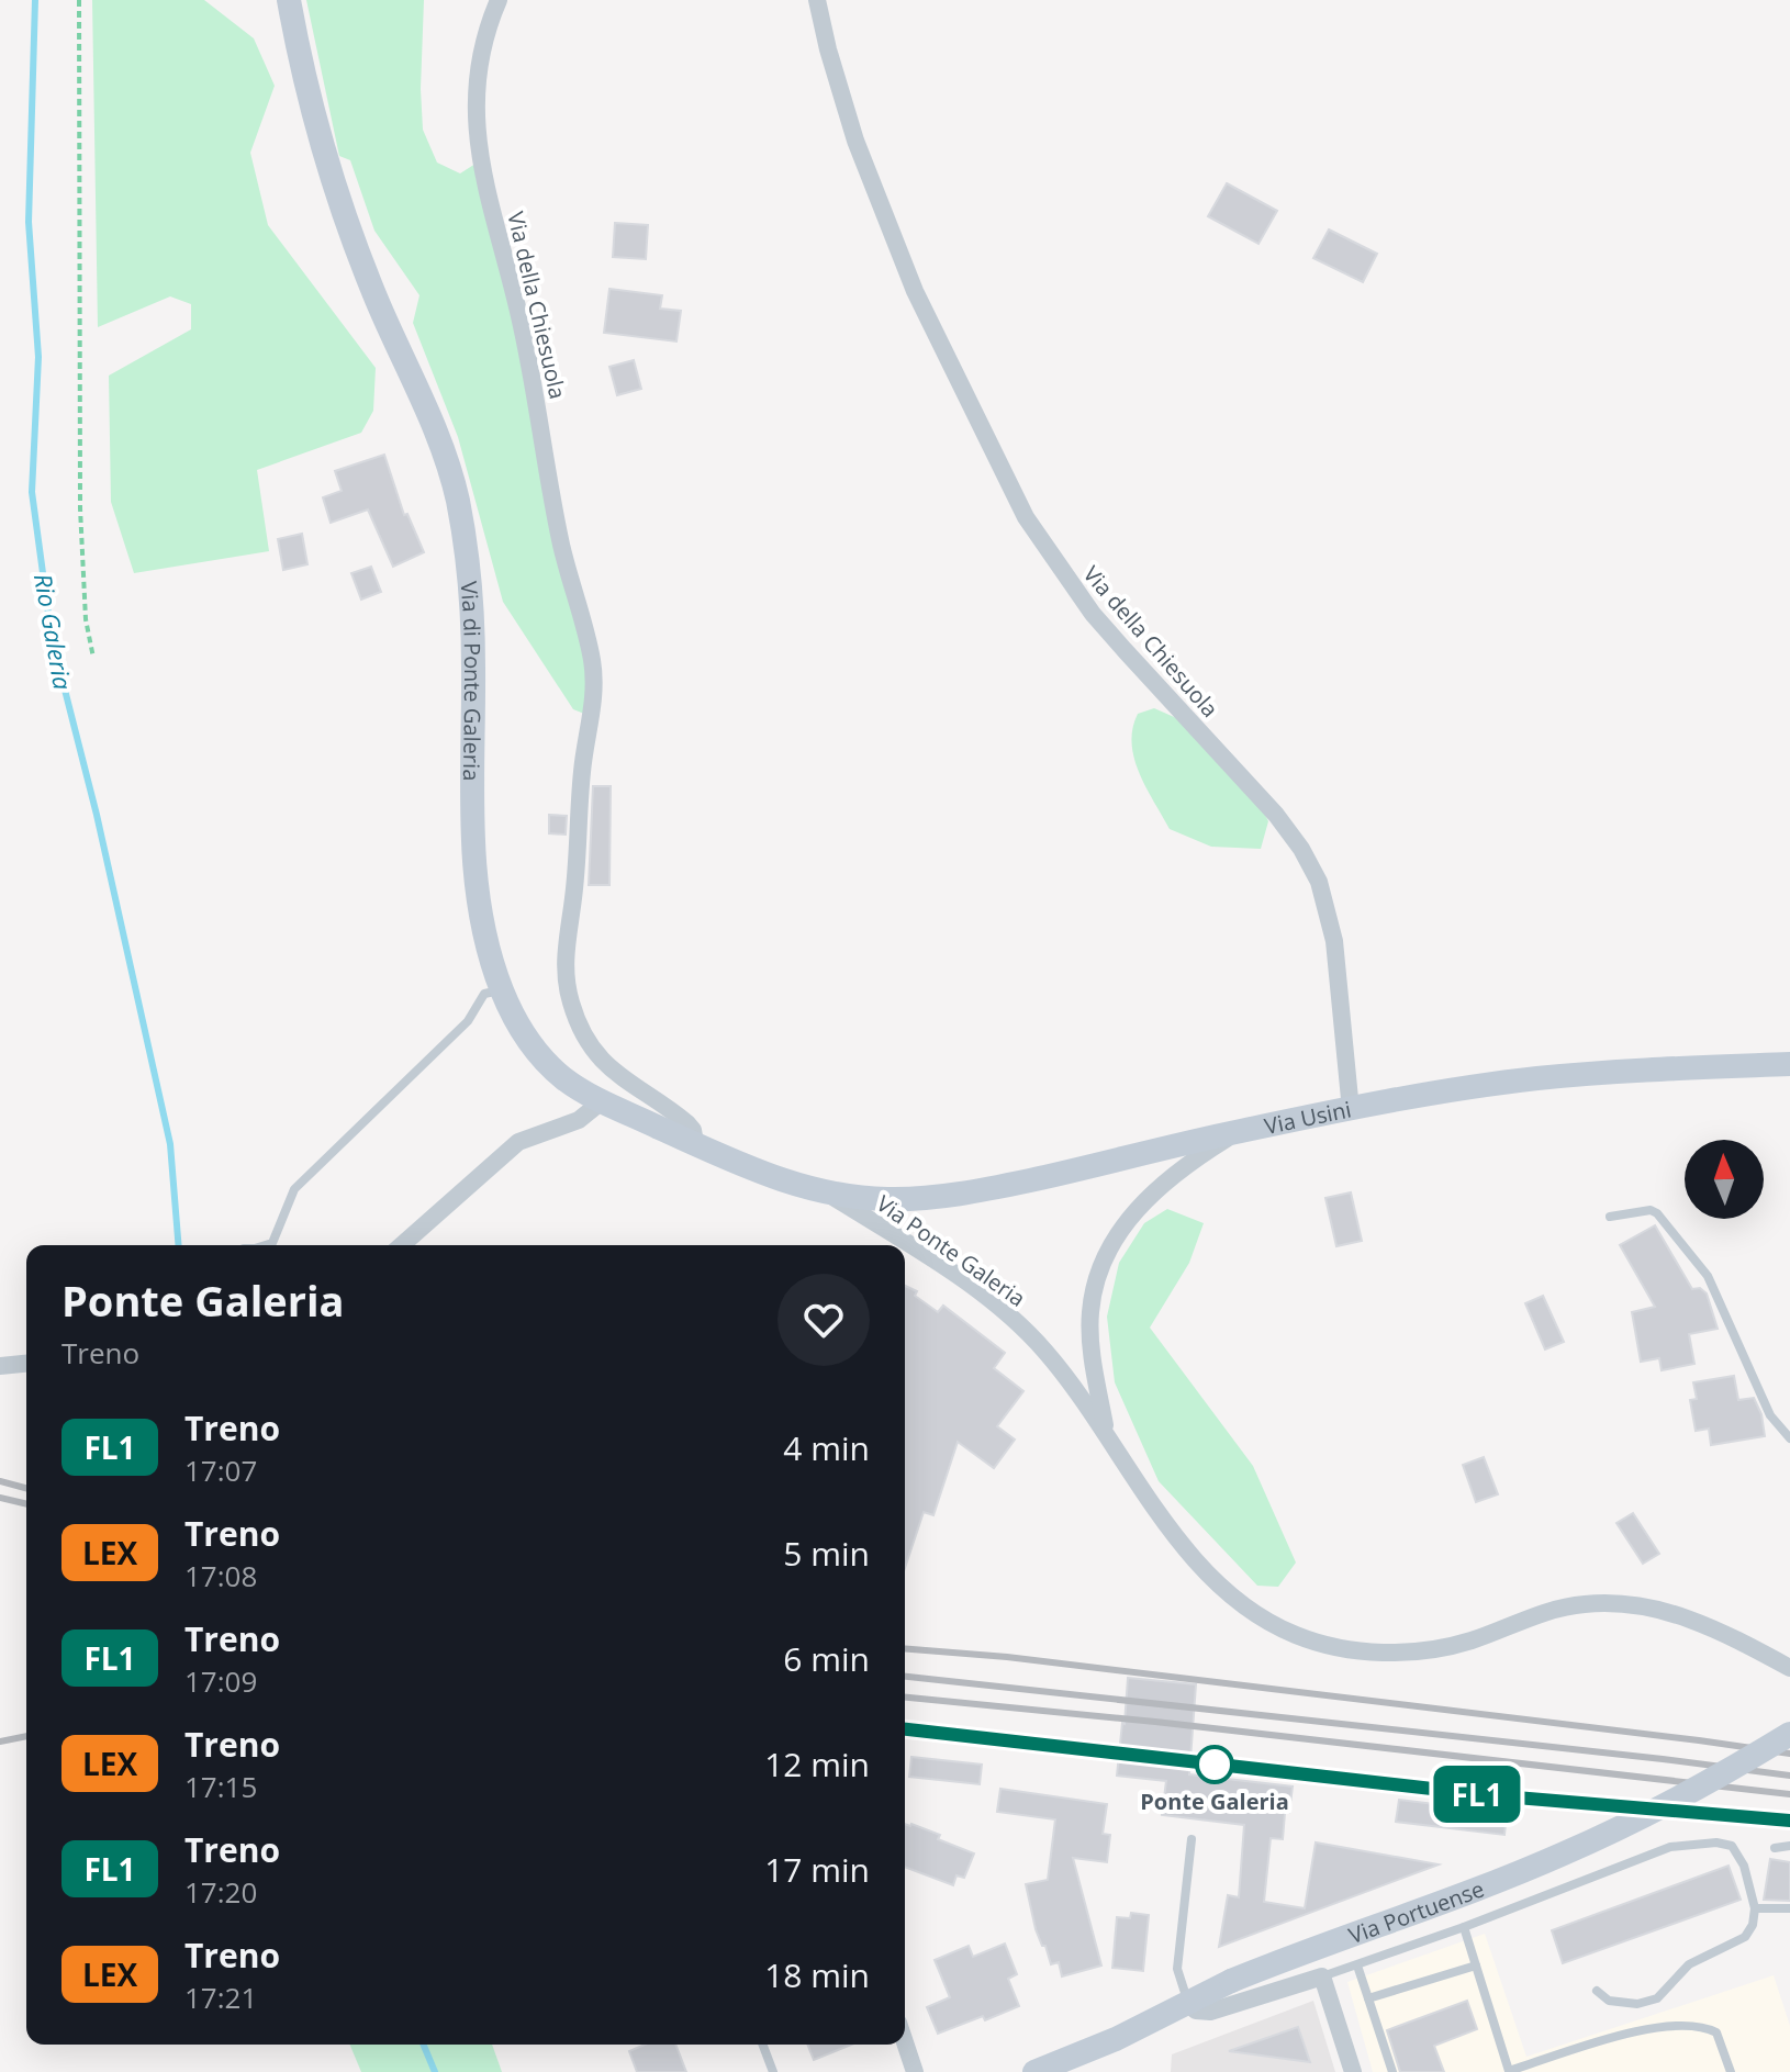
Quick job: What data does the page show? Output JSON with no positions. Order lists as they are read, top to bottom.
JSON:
{
  "streets": {
    "main road": ["Via di Ponte Galeria", "Via Usini", "Via Portuense"],
    "street": ["Via della Chiesuola", "Via Ponte Galeria"]
  },
  "crossings": [
    ["Via della Chiesuola", "Via di Ponte Galeria"],
    ["Via della Chiesuola", "Via Usini"],
    ["Via di Ponte Galeria", "Via Usini"],
    ["Via di Ponte Galeria", "Via Ponte Galeria"],
    ["Via Usini", "Via Ponte Galeria"]
  ],
  "water": ["Rio Galeria"],
  "places": ["Ponte Galeria"],
  "north": "top",
  "page": {
    "on_map": "FL1",
    "heading": ["Ponte Galeria", "Treno"],
    "list": [
      {
        "mark": "FL1",
        "name": "Treno",
        "note": "17:07",
        "value": "4 min"
      },
      {
        "mark": "LEX",
        "name": "Treno",
        "note": "17:08",
        "value": "5 min"
      },
      {
        "mark": "FL1",
        "name": "Treno",
        "note": "17:09",
        "value": "6 min"
      },
      {
        "mark": "LEX",
        "name": "Treno",
        "note": "17:15",
        "value": "12 min"
      },
      {
        "mark": "FL1",
        "name": "Treno",
        "note": "17:20",
        "value": "17 min"
      },
      {
        "mark": "LEX",
        "name": "Treno",
        "note": "17:21",
        "value": "18 min"
      }
    ]
  }
}
